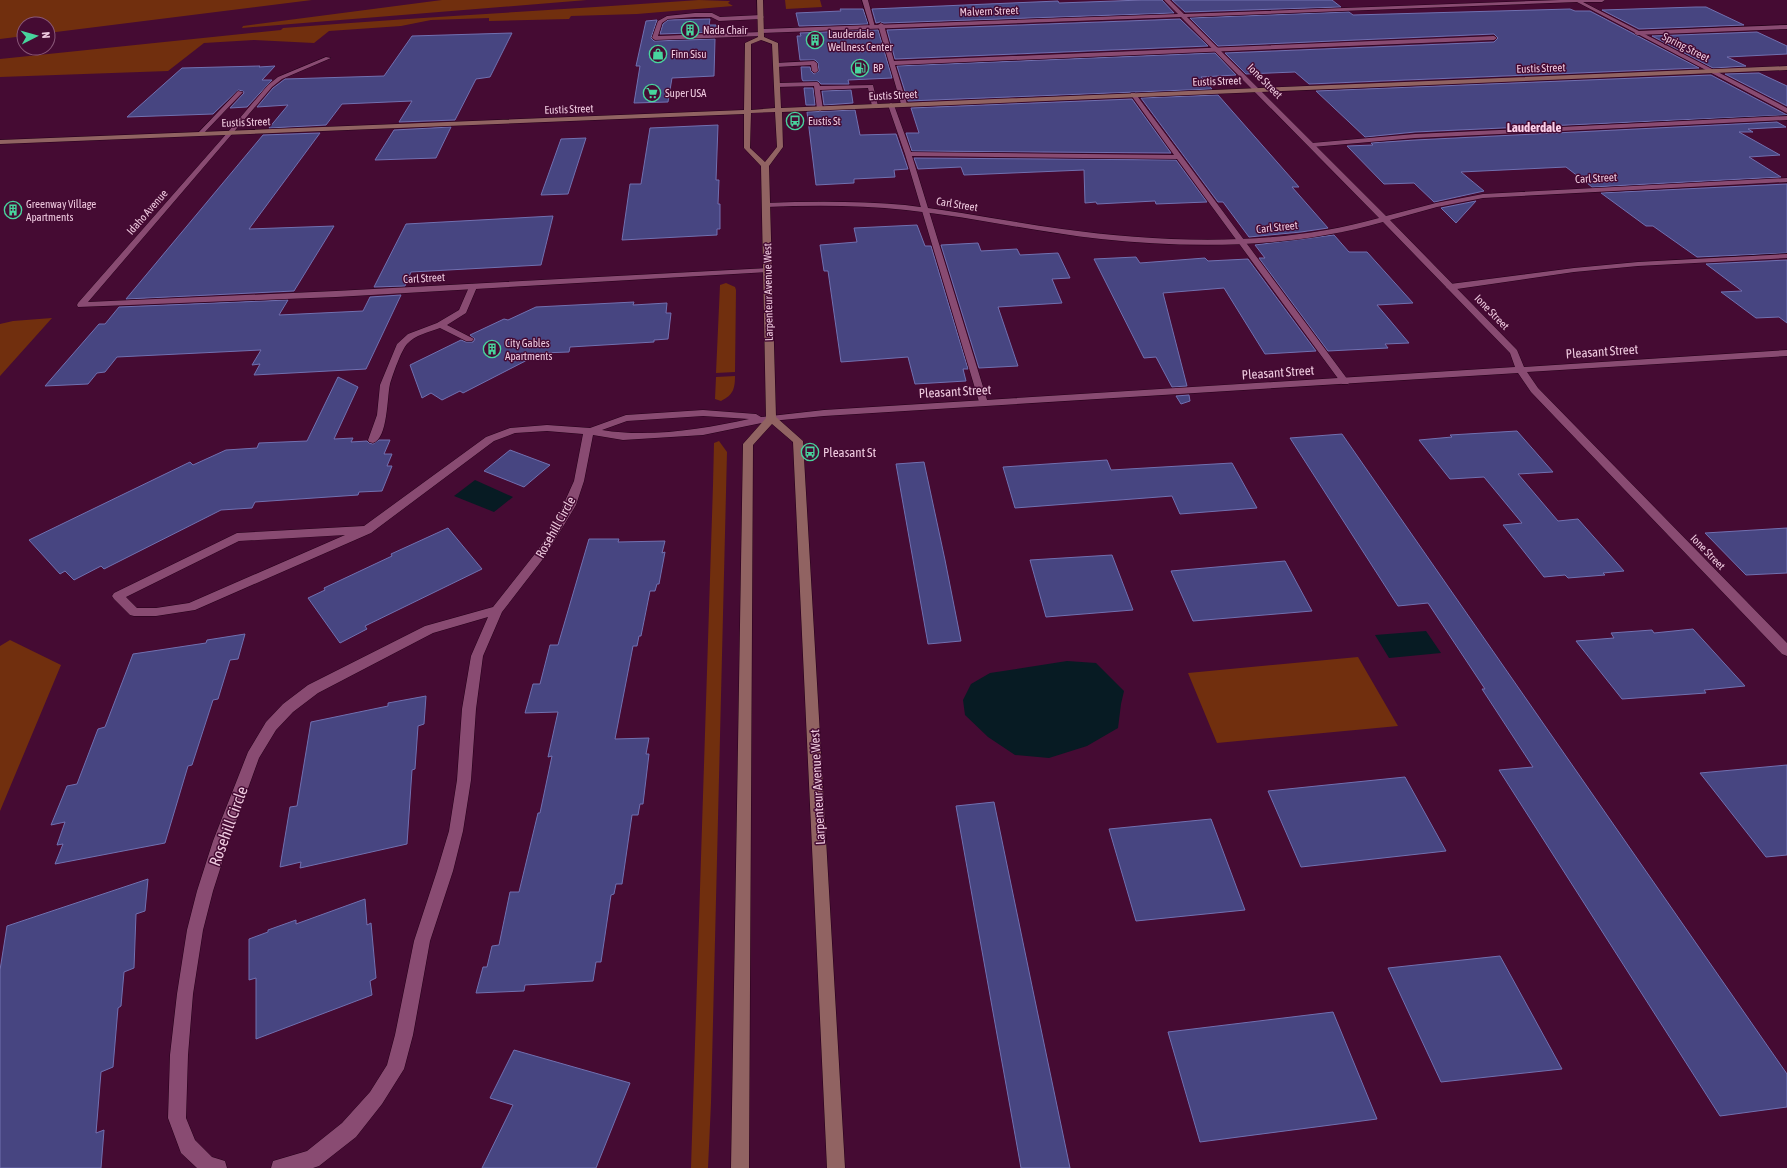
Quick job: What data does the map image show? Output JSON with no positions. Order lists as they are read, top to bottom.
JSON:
{
  "streets": {
    "main road": ["Eustis Street", "Larpenteur Avenue West"],
    "street": [
      "Malvern Street",
      "Spring Street",
      "Ione Street",
      "Carl Street",
      "Idaho Avenue",
      "Pleasant Street",
      "Rosehill Circle"
    ]
  },
  "crossings": [
    ["Malvern Street", "Spring Street"],
    ["Malvern Street", "Ione Street"],
    ["Spring Street", "Eustis Street"],
    ["Eustis Street", "Ione Street"],
    ["Eustis Street", "Idaho Avenue"],
    ["Ione Street", "Carl Street"],
    ["Ione Street", "Pleasant Street"],
    ["Carl Street", "Idaho Avenue"],
    ["Carl Street", "Larpenteur Avenue West"],
    ["Larpenteur Avenue West", "Pleasant Street"],
    ["Pleasant Street", "Rosehill Circle"]
  ],
  "districts": ["Lauderdale"],
  "places": {
    "building": [
      "Nada Chair",
      "Lauderdale Wellness Center",
      "Greenway Village Apartments",
      "City Gables Apartments"
    ],
    "shop": ["Finn Sisu"],
    "fuel station": ["BP"],
    "supermarket": ["Super USA"],
    "bus stop": ["Eustis St", "Pleasant St"]
  },
  "north": "right"
}
